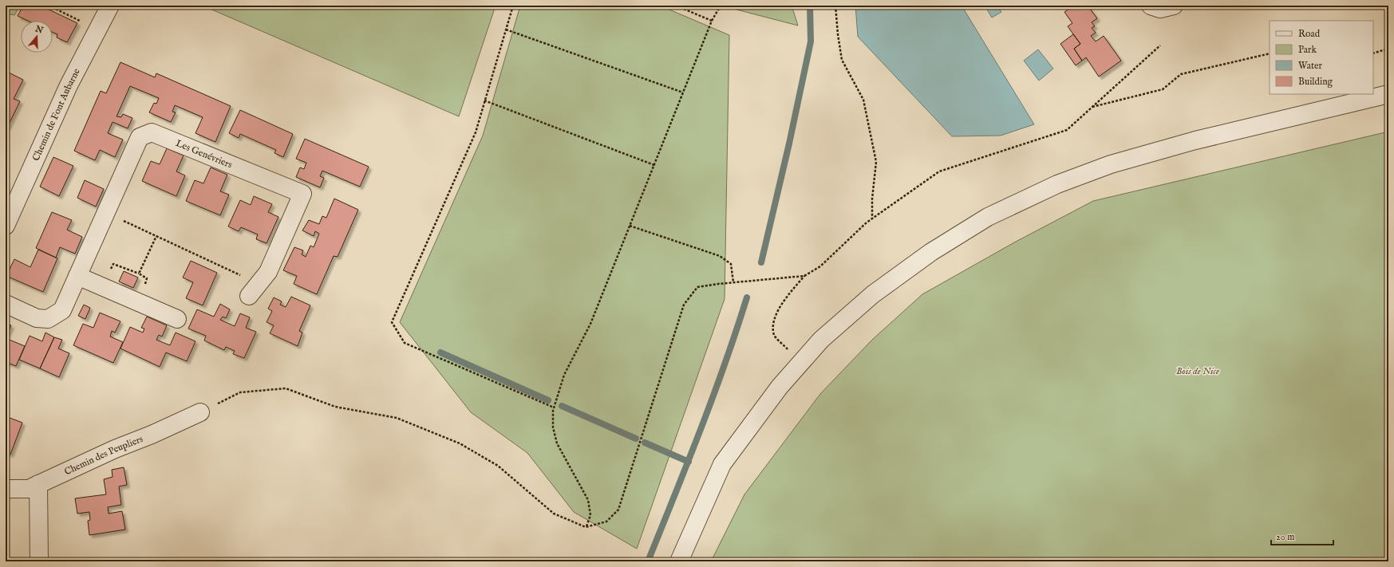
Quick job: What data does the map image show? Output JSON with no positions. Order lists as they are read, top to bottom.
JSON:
{
  "streets": {
    "street": ["Chemin de Font Aubarne", "Les Genévriers", "Chemin des Peupliers"]
  },
  "parks": ["Bois de Nice"],
  "legend": [
    "Road",
    "Park",
    "Water",
    "Building"
  ],
  "scale_bar": "20 m",
  "north": "top"
}
